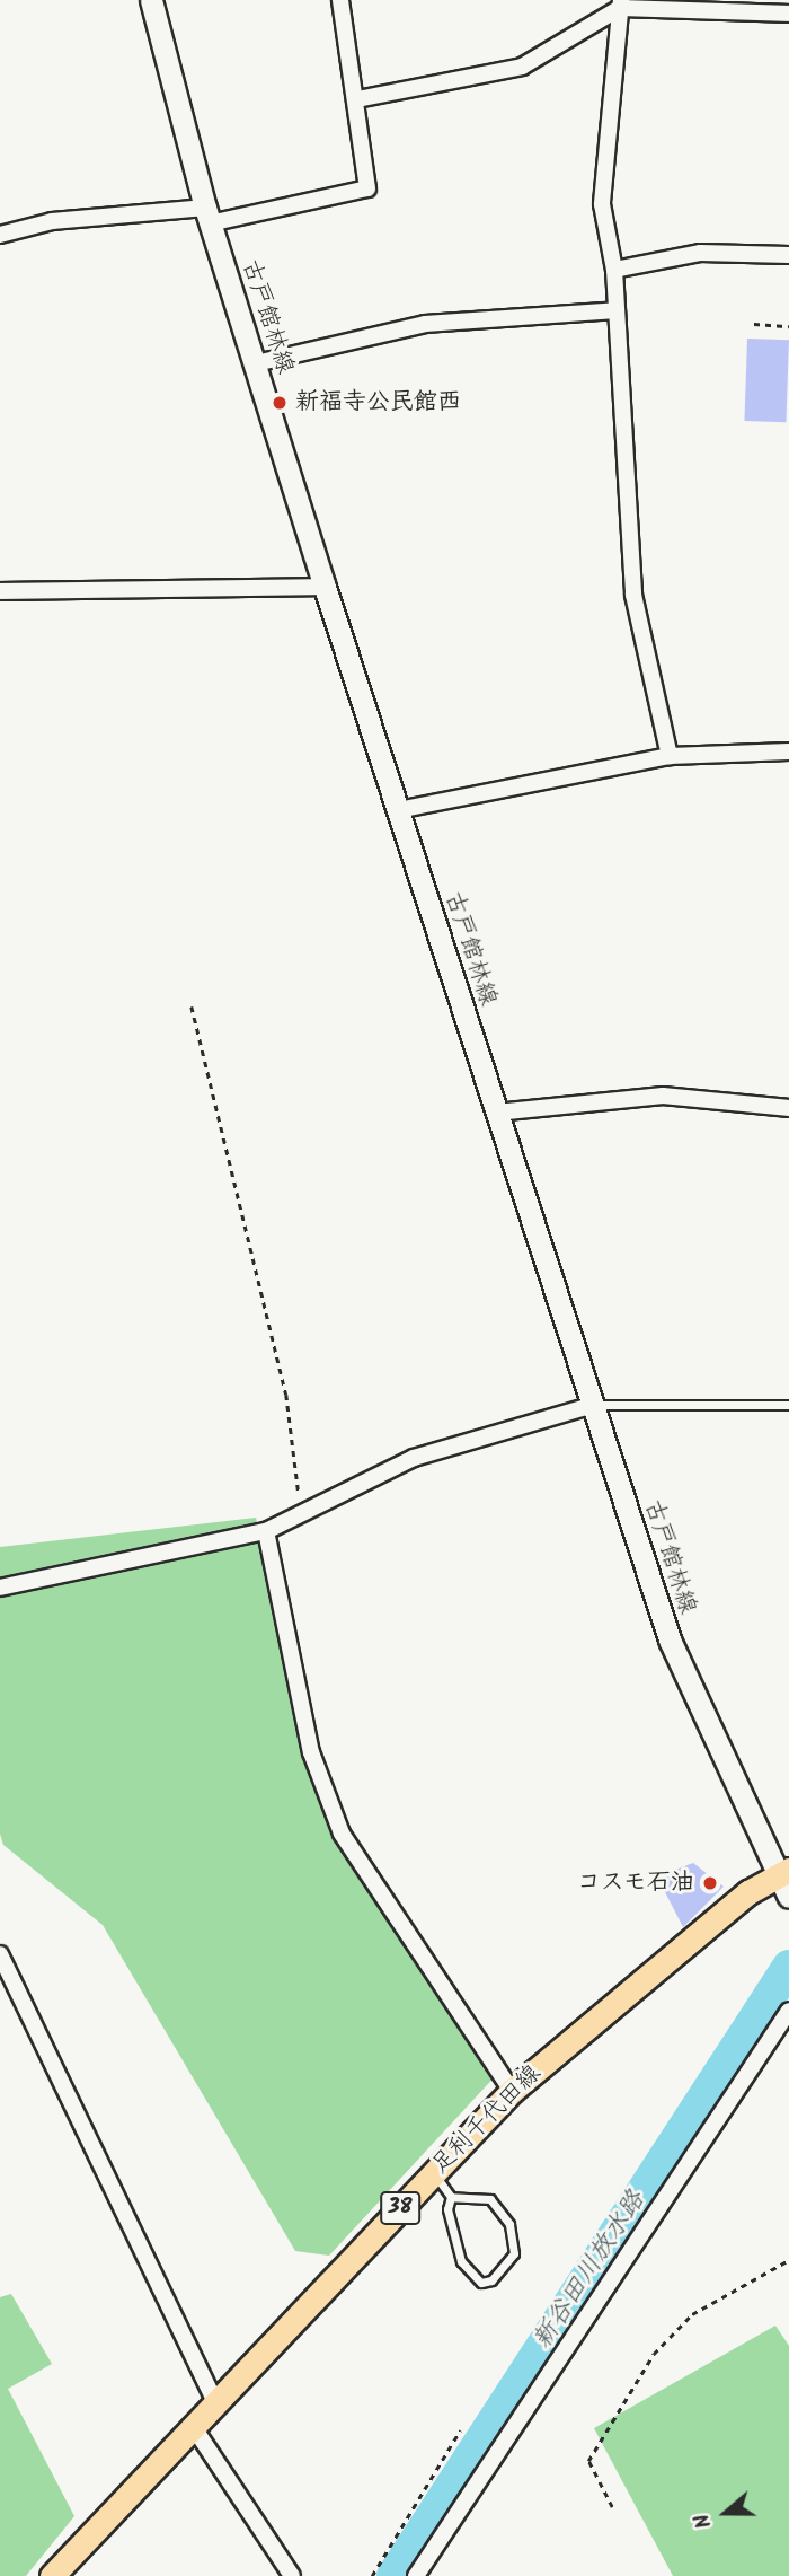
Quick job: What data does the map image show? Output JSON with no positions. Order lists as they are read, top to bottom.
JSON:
{
  "streets": {
    "main road": ["古戸館林線", "足利千代田線", "38"]
  },
  "crossings": [
    ["古戸館林線", "足利千代田線"]
  ],
  "water": ["新谷田川放水路"],
  "places": ["新福寺公民館西", "コスモ石油"],
  "north": "left"
}
